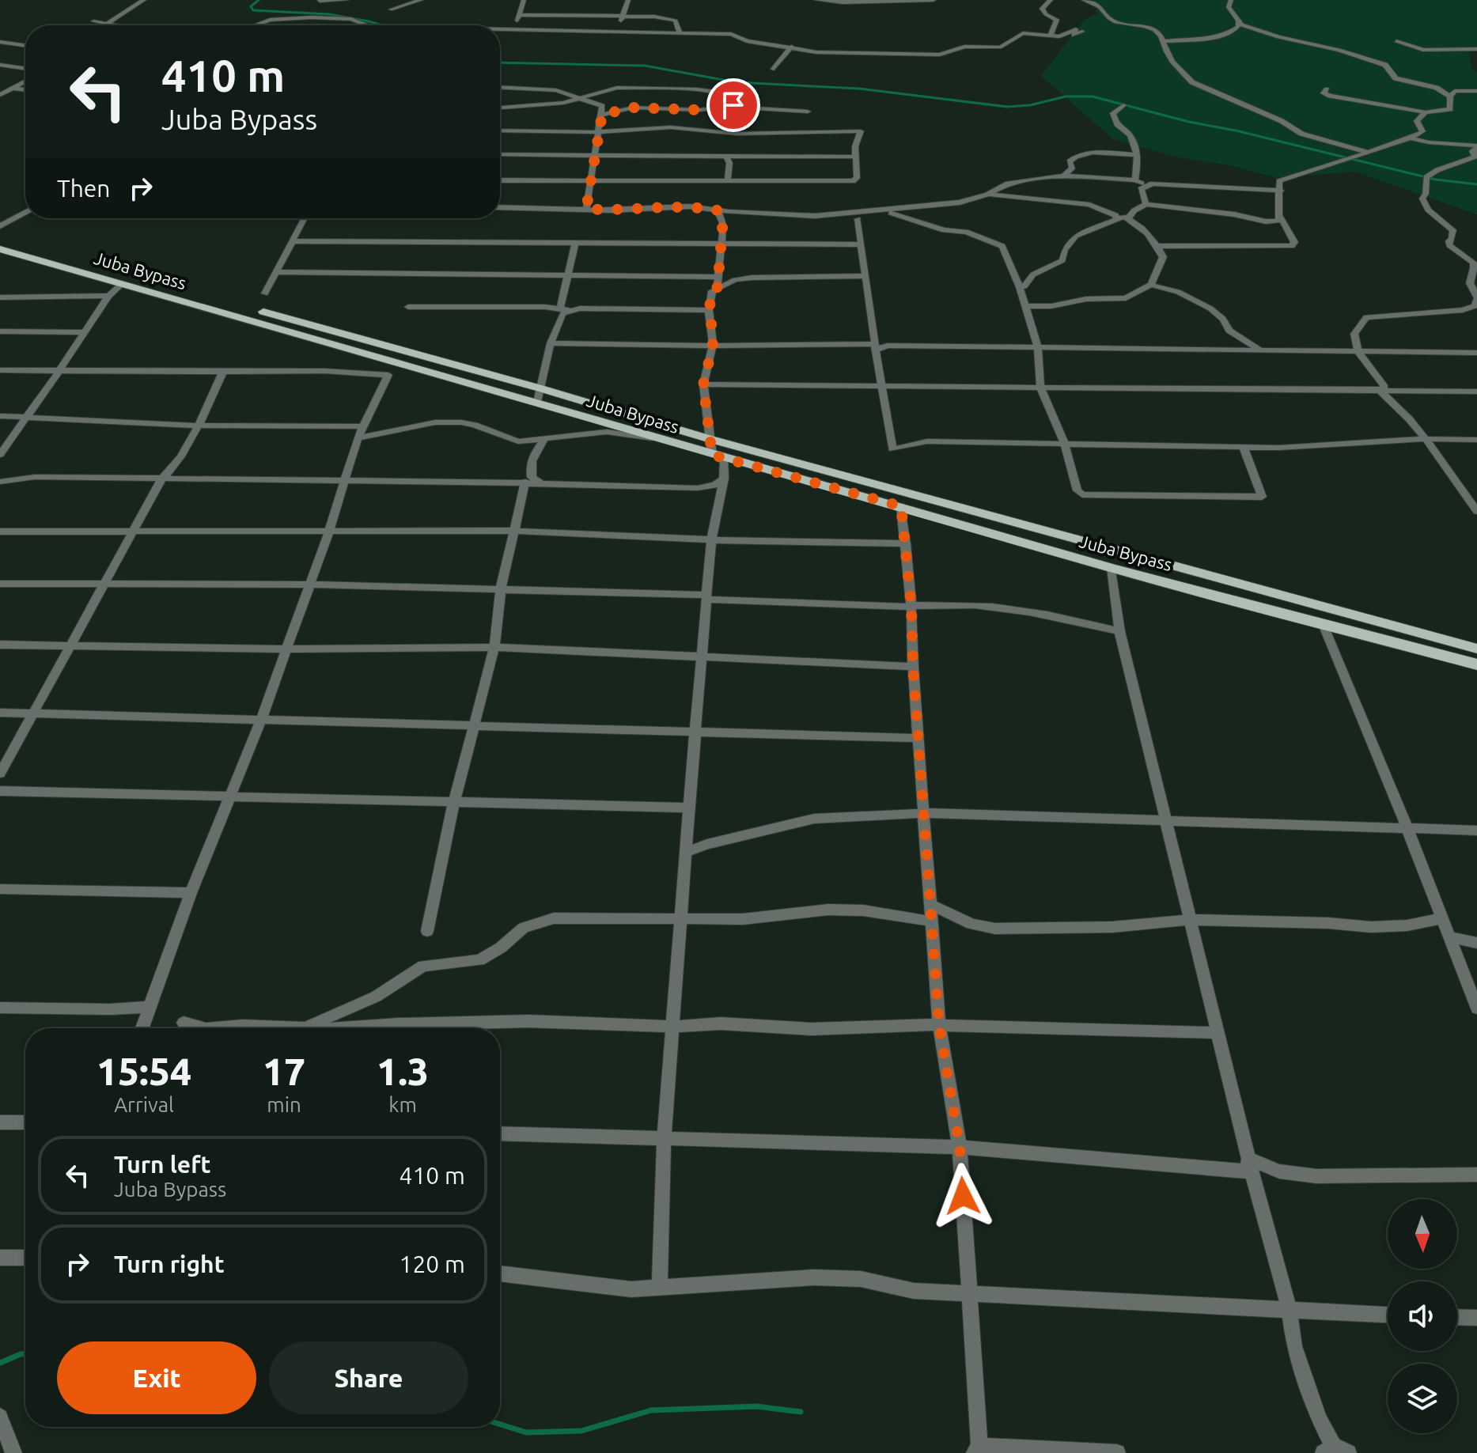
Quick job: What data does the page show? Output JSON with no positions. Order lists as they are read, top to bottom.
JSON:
{
  "streets": {
    "main road": ["Juba Bypass"]
  },
  "north": "bottom",
  "page": {
    "turn": ["410 m", "Juba Bypass"],
    "then": "Then",
    "eta": [
      "15:54",
      "Arrival",
      "17",
      "min",
      "1.3",
      "km"
    ],
    "list": [
      {
        "name": "Turn left",
        "note": "Juba Bypass",
        "value": "410 m"
      },
      {
        "name": "Turn right",
        "value": "120 m"
      }
    ],
    "buttons": ["Exit", "Share"]
  }
}
